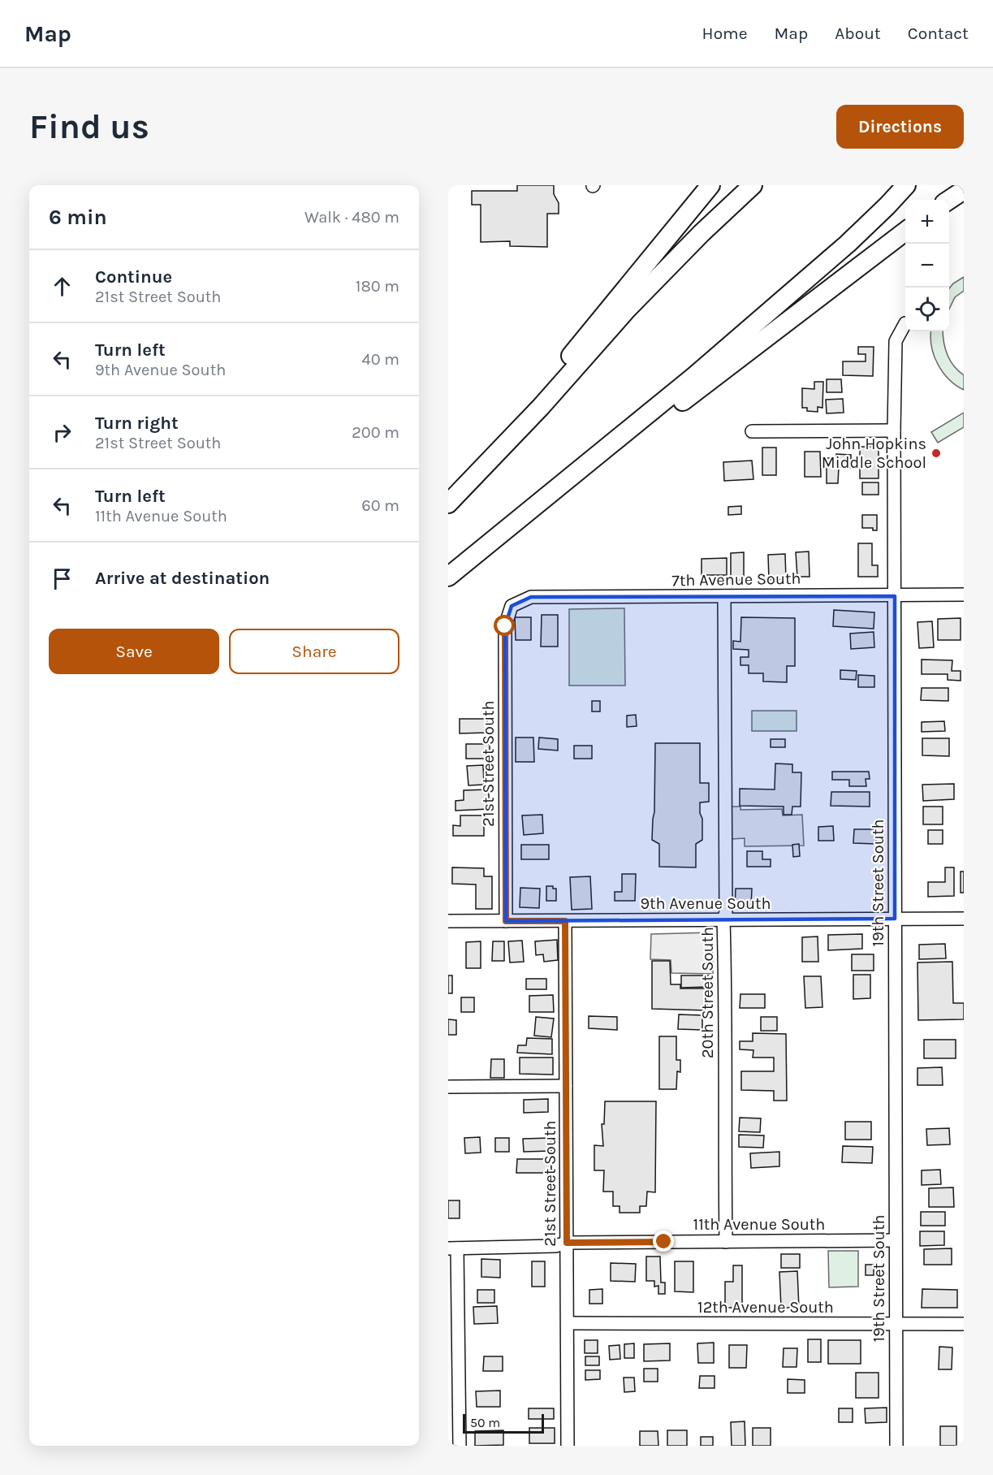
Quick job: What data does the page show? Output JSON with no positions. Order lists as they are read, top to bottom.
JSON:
{
  "streets": {
    "street": [
      "7th Avenue South",
      "21st Street South",
      "19th Street South",
      "9th Avenue South",
      "20th Street South",
      "11th Avenue South",
      "12th Avenue South"
    ]
  },
  "crossings": [
    ["7th Avenue South", "21st Street South"],
    ["7th Avenue South", "19th Street South"],
    ["7th Avenue South", "20th Street South"],
    ["21st Street South", "9th Avenue South"],
    ["21st Street South", "11th Avenue South"],
    ["21st Street South", "12th Avenue South"],
    ["19th Street South", "9th Avenue South"],
    ["19th Street South", "11th Avenue South"],
    ["19th Street South", "12th Avenue South"],
    ["9th Avenue South", "20th Street South"],
    ["20th Street South", "11th Avenue South"]
  ],
  "places": ["John Hopkins Middle School"],
  "scale_bar": "50 m",
  "page": {
    "header": "Map",
    "nav": [
      "Home",
      "Map",
      "About",
      "Contact"
    ],
    "buttons": [
      "Directions",
      ["Save", "Share"]
    ],
    "title": "Find us",
    "heading": ["6 min", "Walk · 480 m"],
    "map_buttons": ["+", "−"],
    "list": [
      ["Continue", "21st Street South", "180 m"],
      ["Turn left", "9th Avenue South", "40 m"],
      ["Turn right", "21st Street South", "200 m"],
      ["Turn left", "11th Avenue South", "60 m"],
      "Arrive at destination"
    ],
    "scale": "50 m"
  }
}
